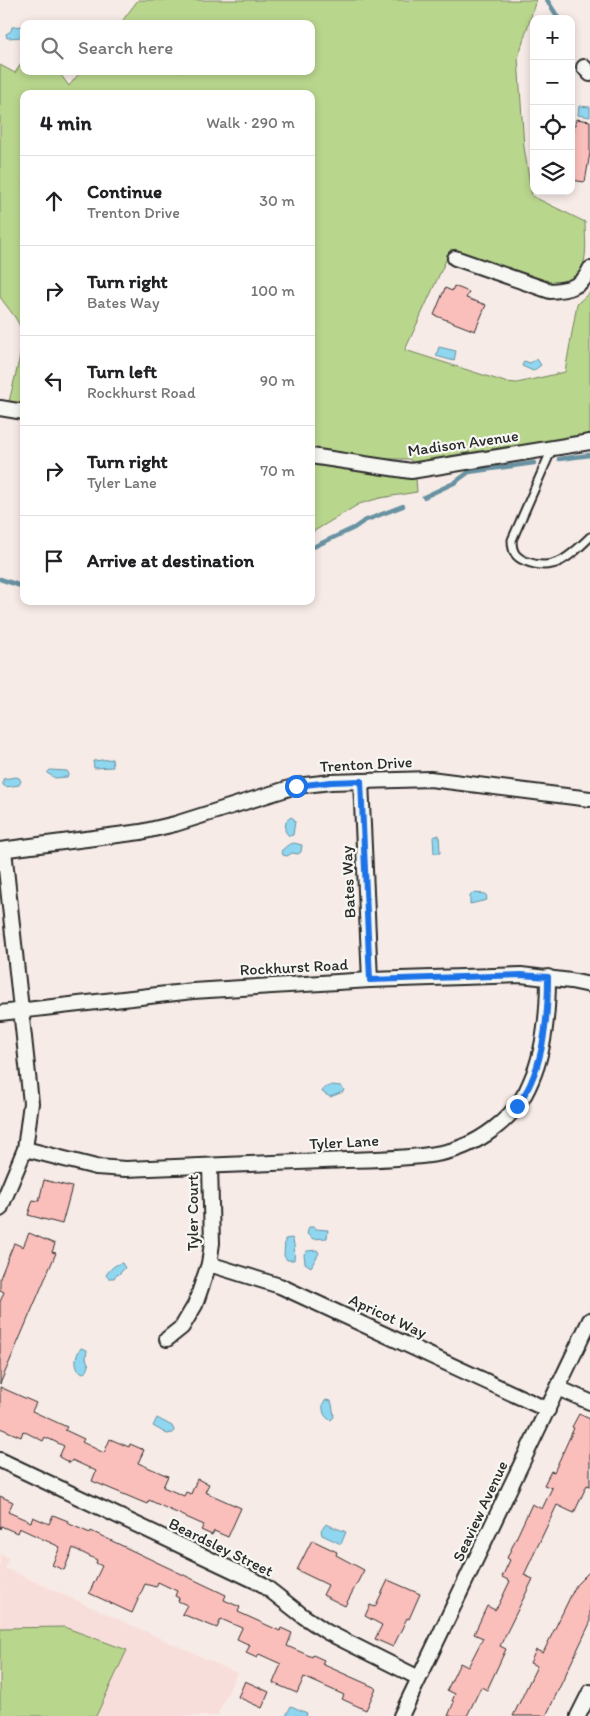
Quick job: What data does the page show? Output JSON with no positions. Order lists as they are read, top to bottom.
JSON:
{
  "streets": {
    "street": [
      "Madison Avenue",
      "Trenton Drive",
      "Bates Way",
      "Rockhurst Road",
      "Tyler Lane",
      "Tyler Court",
      "Apricot Way",
      "Seaview Avenue",
      "Beardsley Street"
    ]
  },
  "crossings": [
    ["Trenton Drive", "Bates Way"],
    ["Bates Way", "Rockhurst Road"],
    ["Rockhurst Road", "Tyler Lane"],
    ["Tyler Lane", "Tyler Court"],
    ["Tyler Court", "Apricot Way"],
    ["Apricot Way", "Seaview Avenue"],
    ["Seaview Avenue", "Beardsley Street"]
  ],
  "page": {
    "map_buttons": ["+", "−"],
    "search": "Search here",
    "heading": ["4 min", "Walk · 290 m"],
    "list": [
      ["Continue", "Trenton Drive", "30 m"],
      ["Turn right", "Bates Way", "100 m"],
      ["Turn left", "Rockhurst Road", "90 m"],
      ["Turn right", "Tyler Lane", "70 m"],
      "Arrive at destination"
    ]
  }
}
